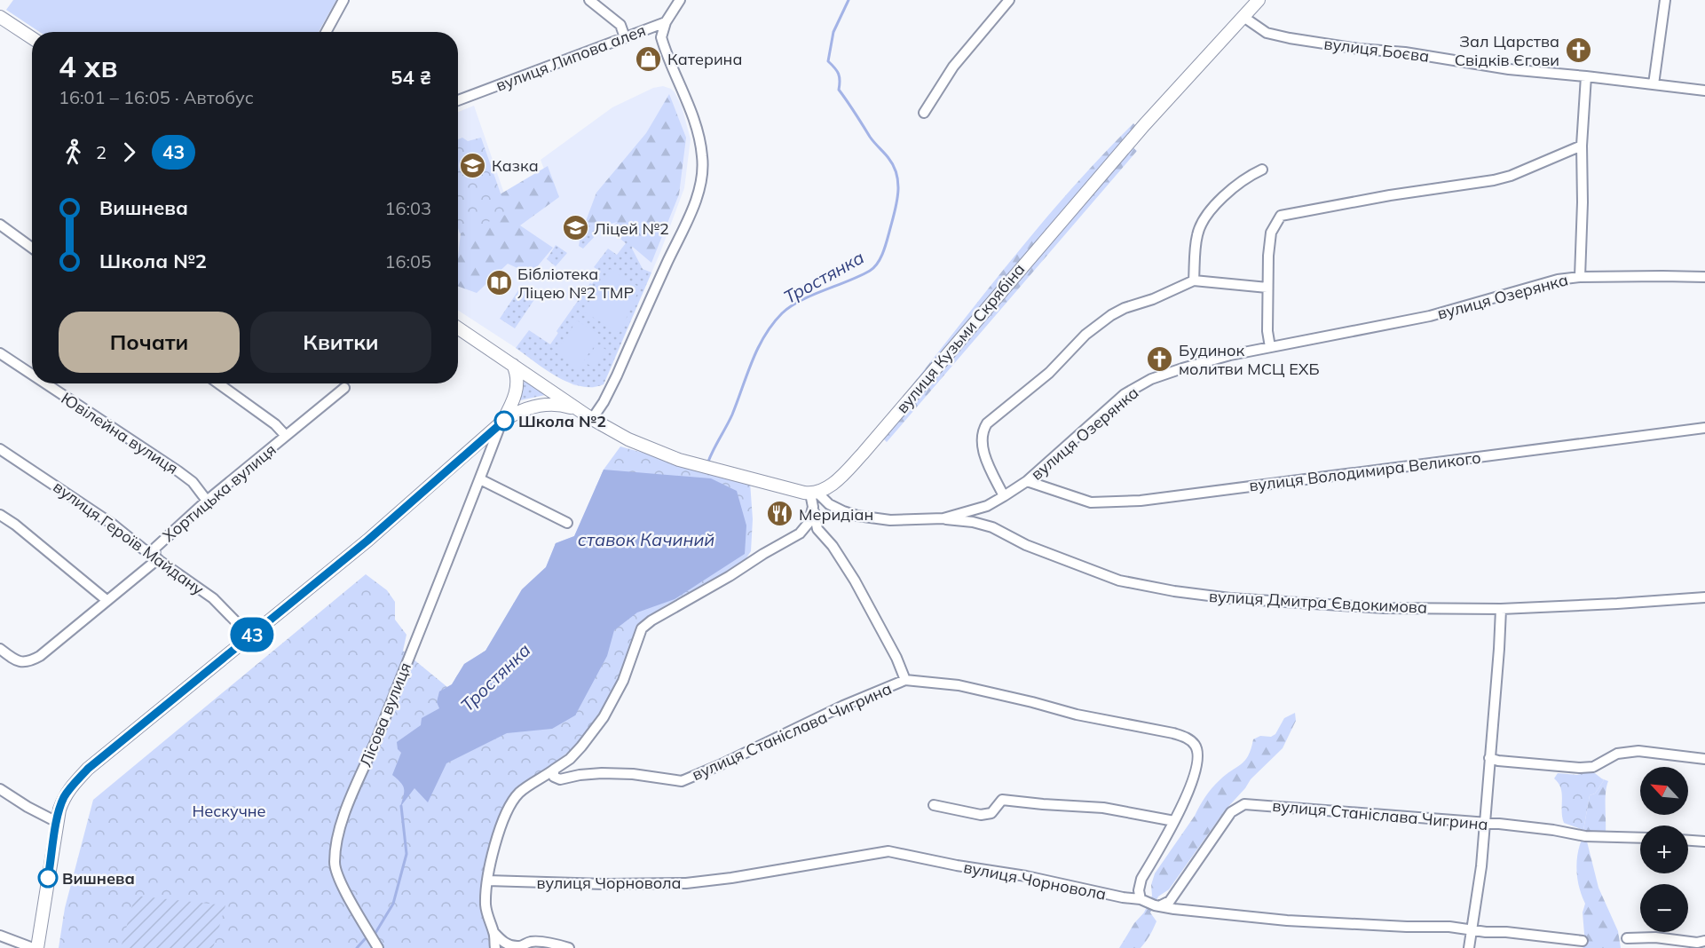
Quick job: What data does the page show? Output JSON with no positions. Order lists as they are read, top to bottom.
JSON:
{
  "streets": {
    "main road": ["вулиця Кузьми Скрябіна"],
    "street": [
      "вулиця Боєва",
      "вулиця Липова алея",
      "вулиця Озерянка",
      "Ювілейна вулиця",
      "вулиця Володимира Великого",
      "Хортицька вулиця",
      "вулиця Героїв Майдану",
      "вулиця Дмитра Євдокимова",
      "Лісова вулиця",
      "вулиця Станіслава Чигрина",
      "вулиця Чорновола"
    ]
  },
  "crossings": [
    ["вулиця Боєва", "вулиця Кузьми Скрябіна"],
    ["вулиця Озерянка", "вулиця Кузьми Скрябіна"],
    ["вулиця Озерянка", "вулиця Володимира Великого"],
    ["вулиця Озерянка", "вулиця Дмитра Євдокимова"],
    ["Ювілейна вулиця", "Хортицька вулиця"],
    ["Хортицька вулиця", "вулиця Героїв Майдану"],
    ["вулиця Станіслава Чигрина", "вулиця Чорновола"]
  ],
  "water": ["Тростянка", "ставок Качиний"],
  "parks": ["Нескучне"],
  "places": {
    "church": ["Зал Царства Свідків Єгови", "Будинок молитви МСЦ ЕХБ"],
    "shop": ["Катерина"],
    "school or university": ["Казка", "Ліцей №2"],
    "library": ["Бібліотека Ліцею №2 ТМР"],
    "other": ["Школа №2", "Вишнева"],
    "restaurant": ["Меридіан"]
  },
  "lines": ["bus line 43"],
  "north": "top left",
  "page": {
    "on_map": "43",
    "heading": ["4 хв", "16:01 – 16:05 · Автобус", "54 ₴"],
    "legs": ["2", "43"],
    "list": [
      {
        "name": "Вишнева",
        "value": "16:03"
      },
      {
        "name": "Школа №2",
        "value": "16:05"
      }
    ],
    "buttons": ["Почати", "Квитки"],
    "map_buttons": ["+", "−"]
  }
}
